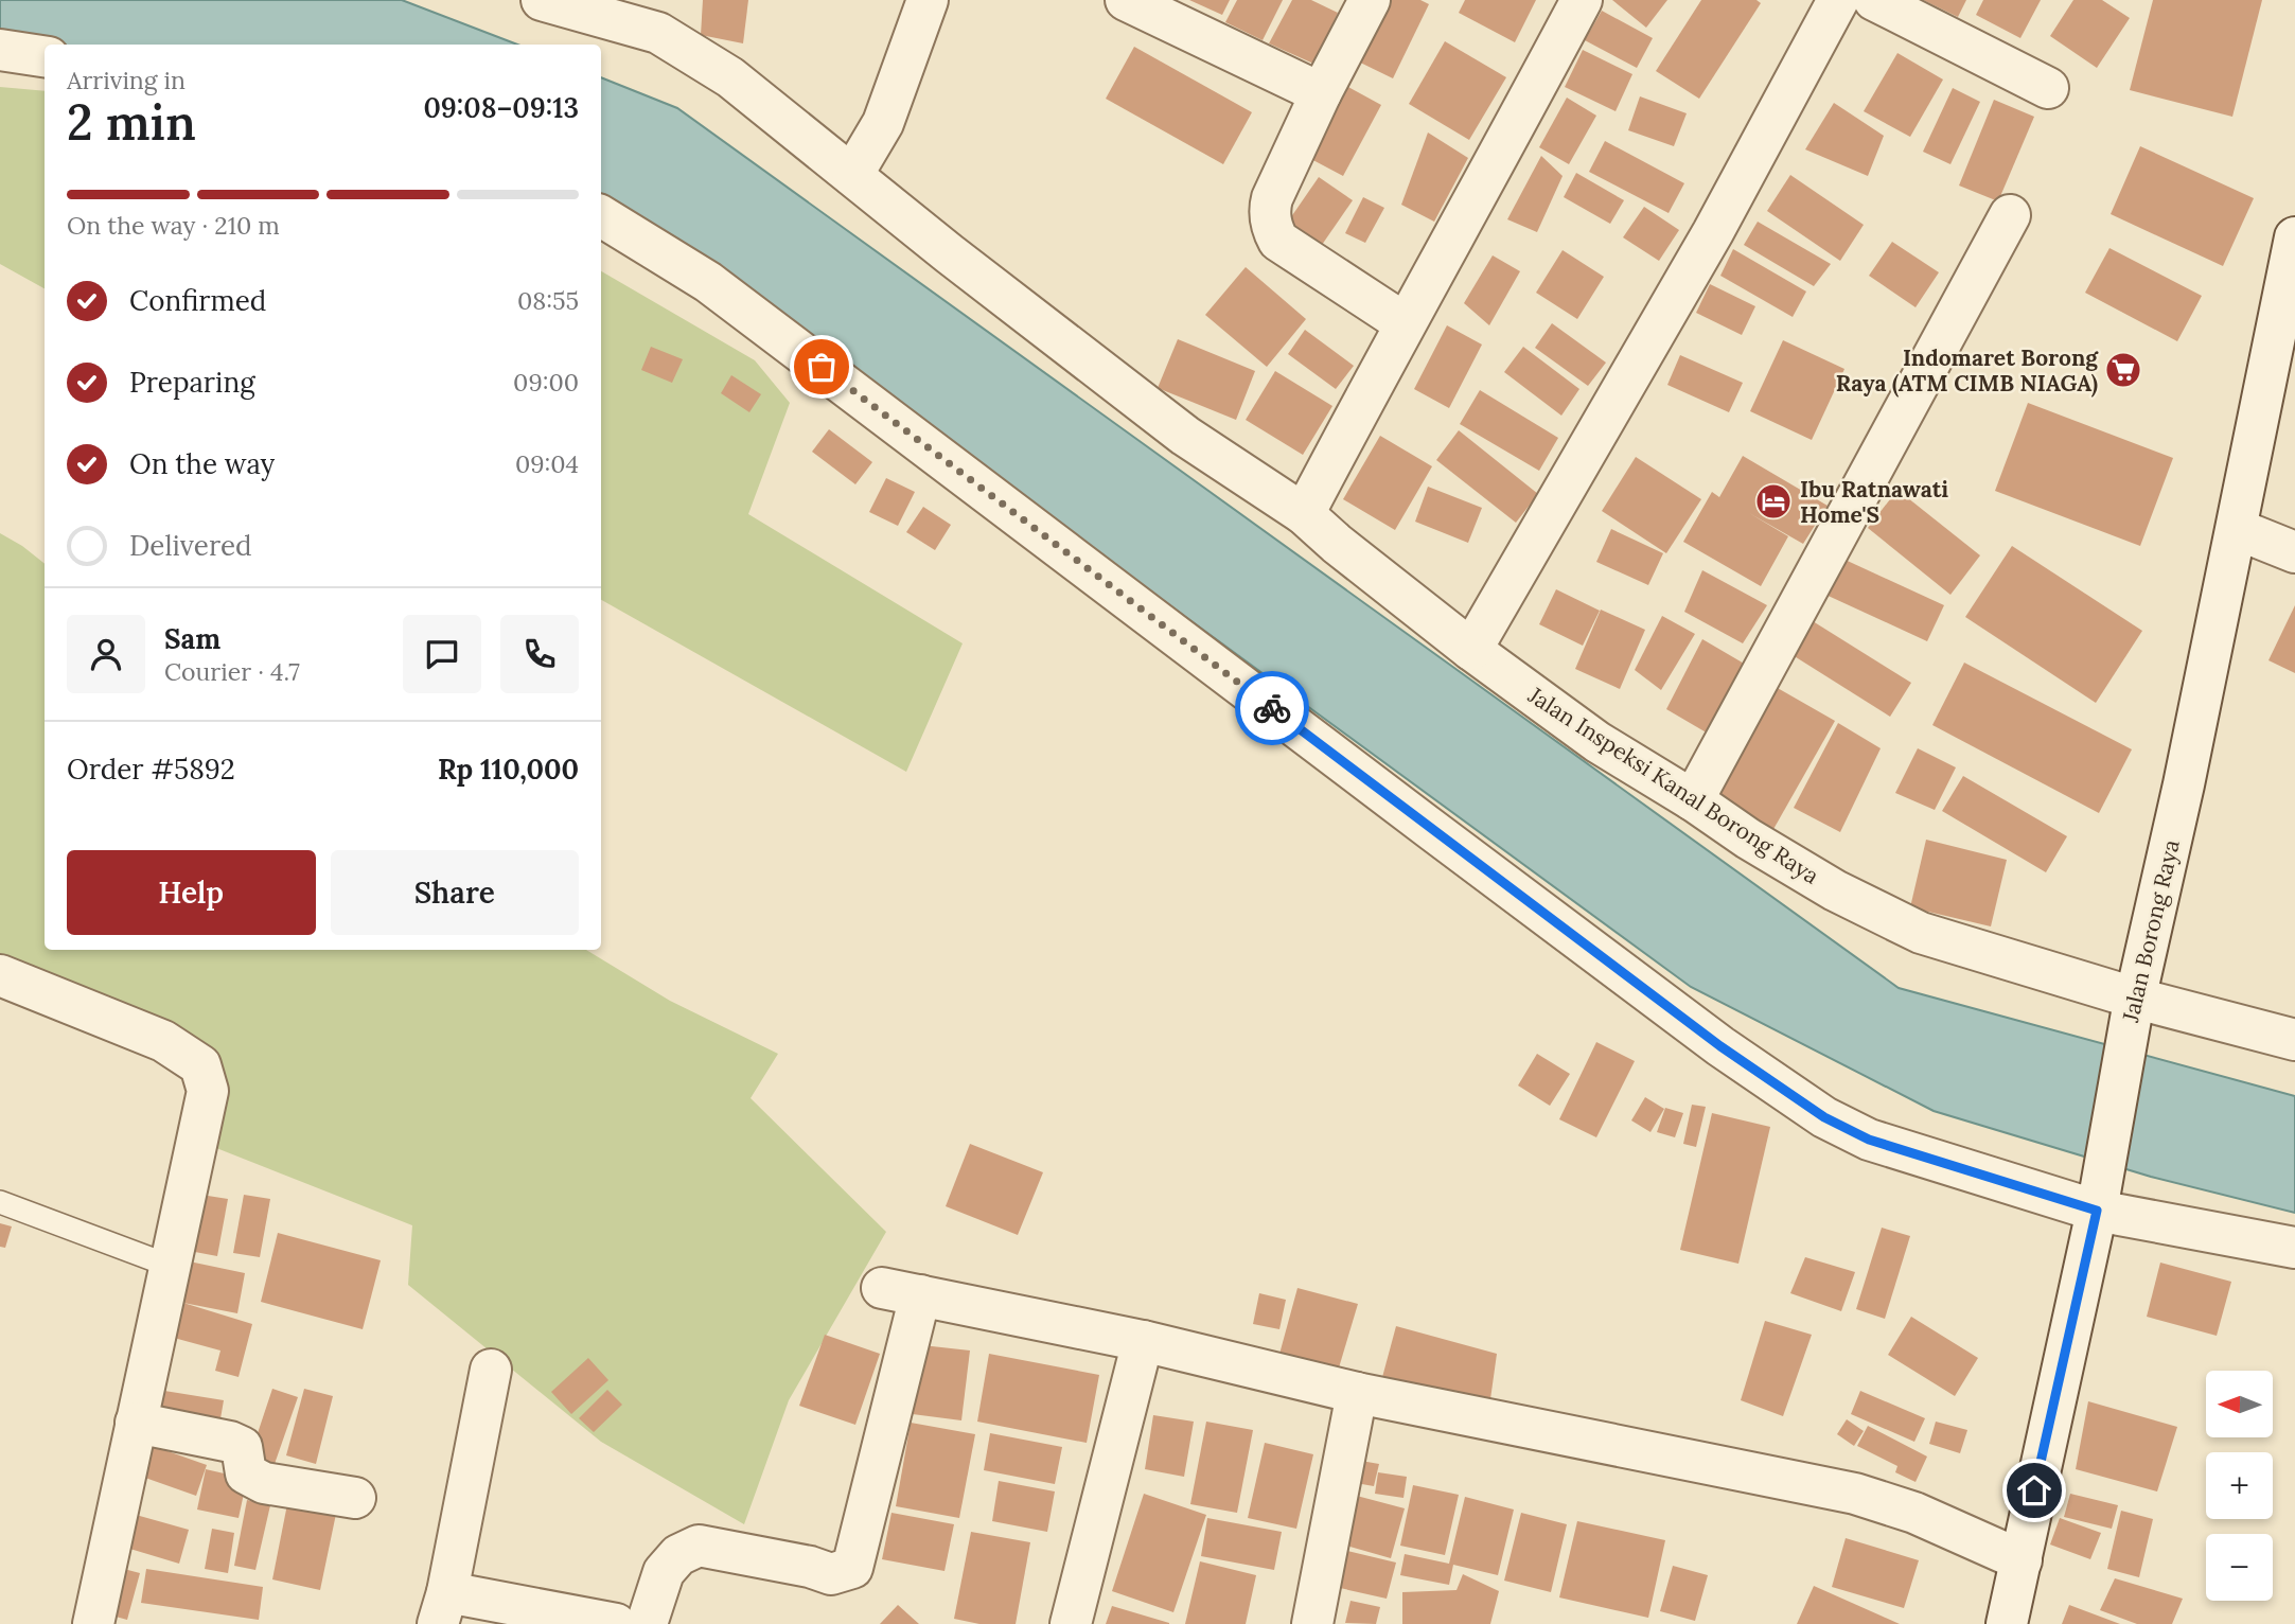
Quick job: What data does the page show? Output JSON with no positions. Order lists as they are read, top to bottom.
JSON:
{
  "streets": {
    "street": ["Jalan Inspeksi Kanal Borong Raya", "Jalan Borong Raya"]
  },
  "crossings": [
    ["Jalan Inspeksi Kanal Borong Raya", "Jalan Borong Raya"]
  ],
  "places": {
    "supermarket": ["Indomaret Borong Raya (ATM CIMB NIAGA)"],
    "hotel": ["Ibu Ratnawati Home'S"]
  },
  "north": "left",
  "page": {
    "heading": ["2 min", "Arriving in", "09:08–09:13"],
    "panel": [
      "Sam",
      "Courier · 4.7",
      "Order #5892",
      "Rp 110,000"
    ],
    "bar": "On the way · 210 m",
    "list": [
      ["Confirmed", "08:55"],
      ["Preparing", "09:00"],
      ["On the way", "09:04"],
      "Delivered"
    ],
    "buttons": ["Help", "Share"],
    "map_buttons": ["+", "−"]
  }
}
